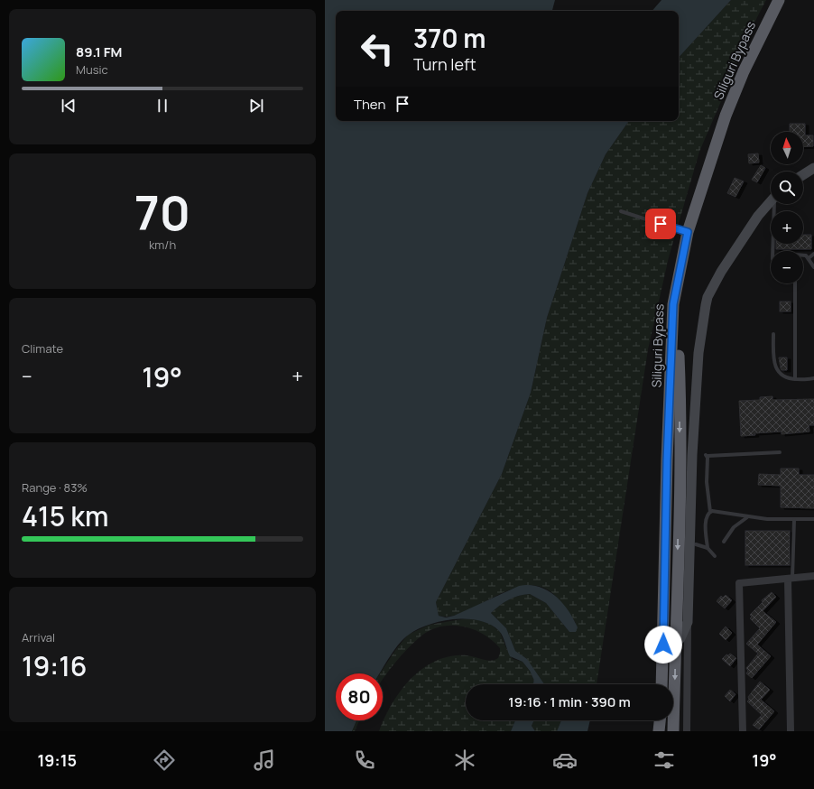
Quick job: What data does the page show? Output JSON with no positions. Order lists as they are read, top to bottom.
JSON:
{
  "streets": {
    "highway": ["Siliguri Bypass"]
  },
  "north": "top",
  "page": {
    "turn": ["370 m", "Turn left"],
    "song": ["89.1 FM", "Music"],
    "then": "Then",
    "map_buttons": ["+", "−"],
    "tile": [
      ["70", "km/h"],
      "Climate",
      ["Range · 83%", "415 km"],
      ["Arrival", "19:16"]
    ],
    "heat": ["−", "19°", "+"],
    "limit": "80",
    "trip": "19:16 · 1 min · 390 m",
    "tabs": ["19:15", "19°"]
  }
}
